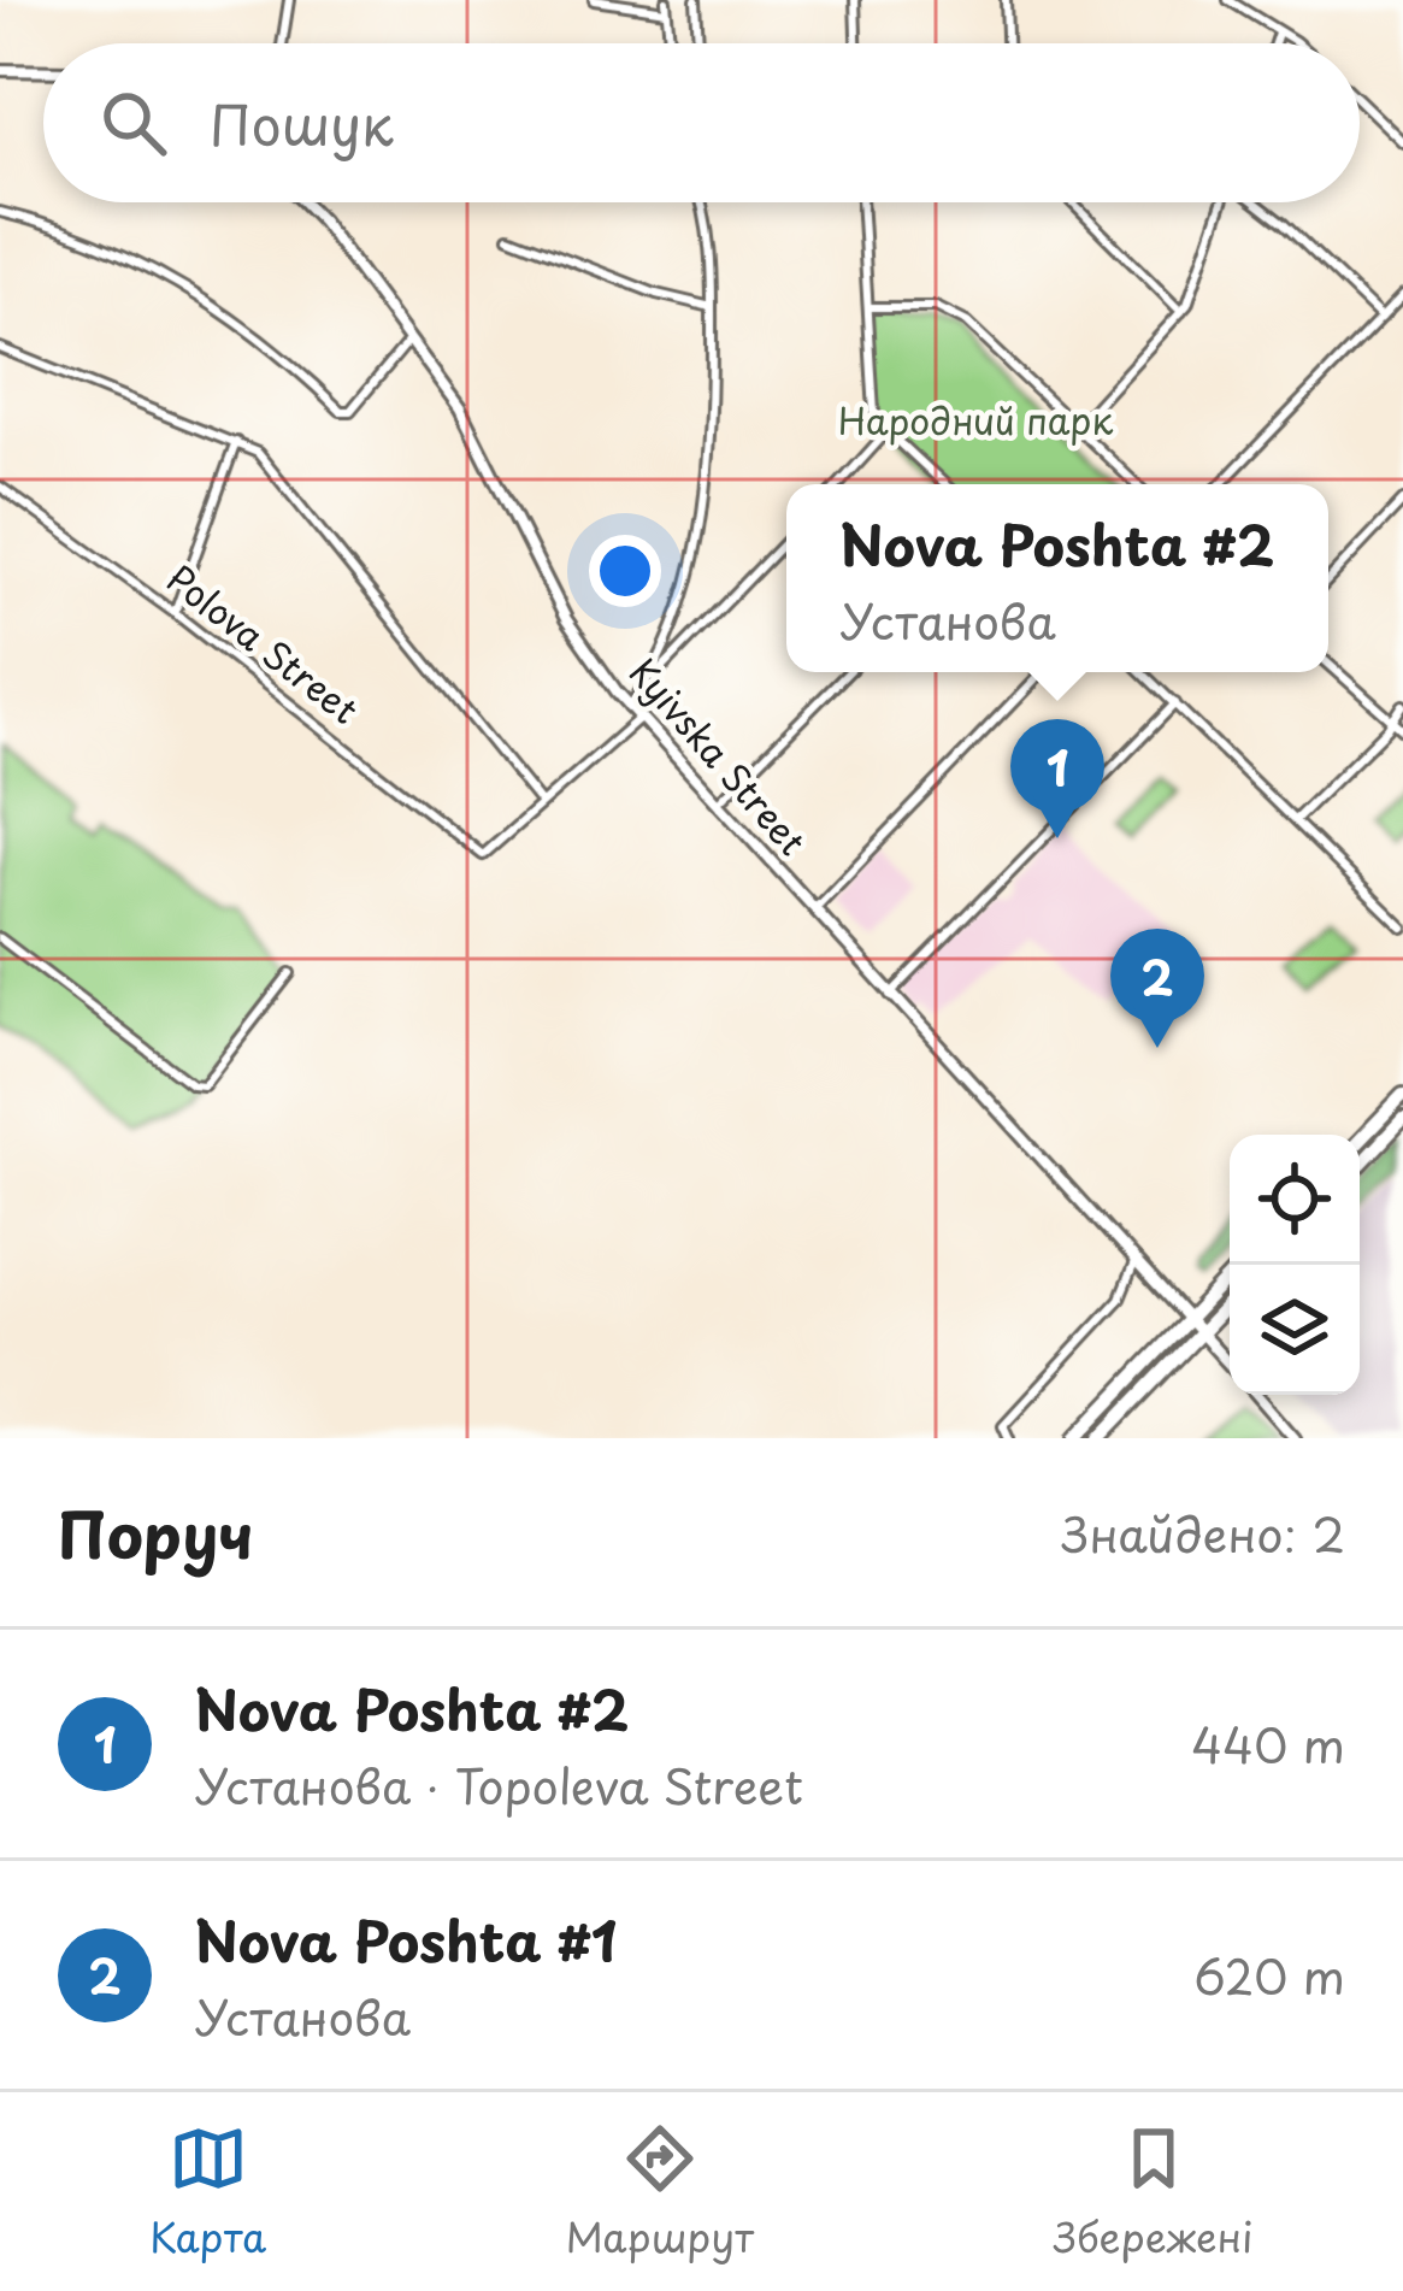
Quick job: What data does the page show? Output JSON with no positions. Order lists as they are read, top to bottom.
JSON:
{
  "streets": {
    "street": ["Polova Street", "Kyivska Street"]
  },
  "parks": ["Народний парк"],
  "page": {
    "search": "Пошук",
    "popup": ["Nova Poshta #2", "Установа"],
    "pins": ["1", "2"],
    "heading": ["Поруч", "Знайдено: 2"],
    "list": [
      {
        "mark": "1",
        "name": "Nova Poshta #2",
        "note": "Установа · Topoleva Street",
        "value": "440 m"
      },
      {
        "mark": "2",
        "name": "Nova Poshta #1",
        "note": "Установа",
        "value": "620 m"
      }
    ],
    "nav": ["Карта", "Маршрут", "Збережені"]
  }
}
